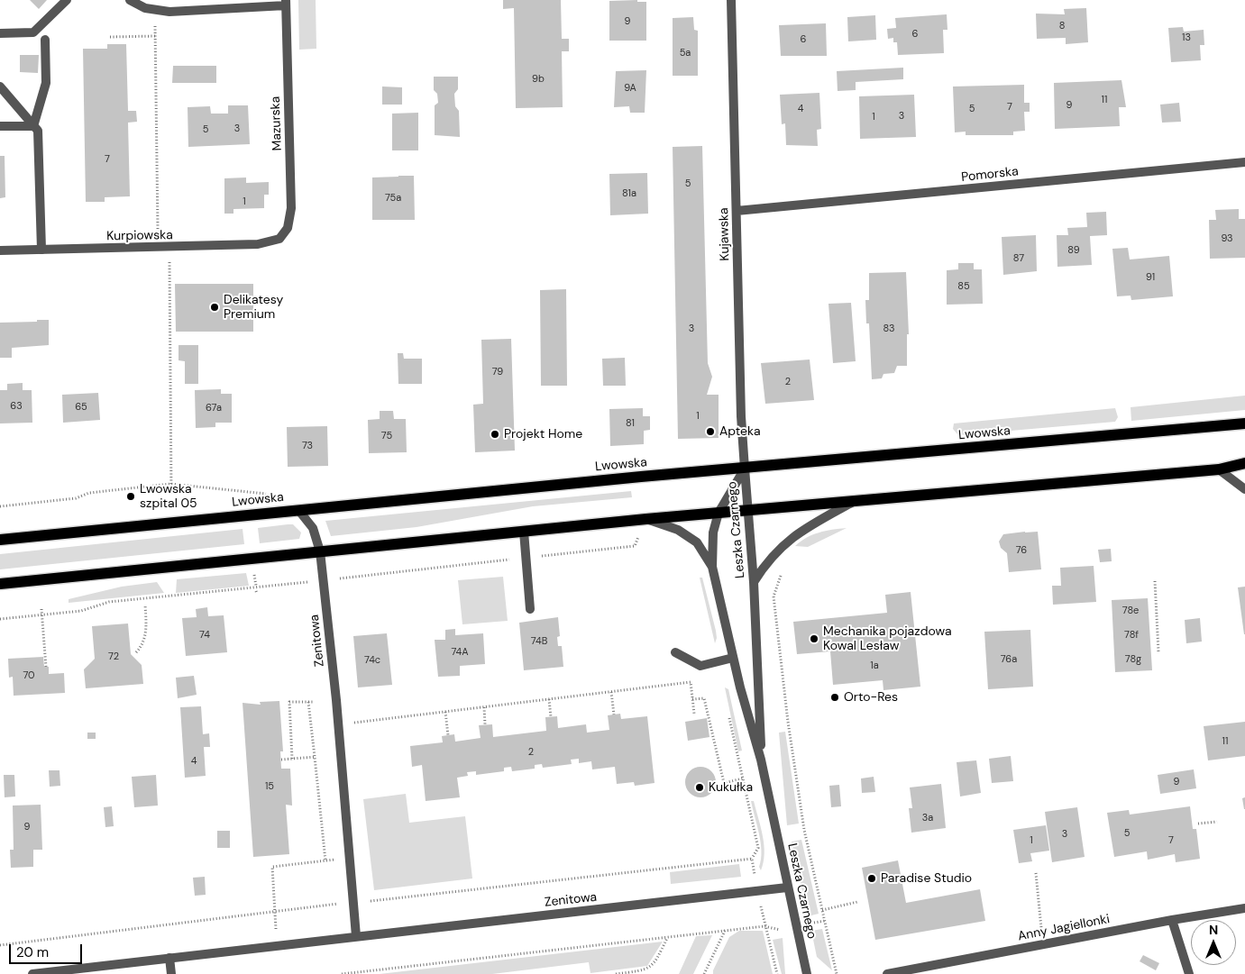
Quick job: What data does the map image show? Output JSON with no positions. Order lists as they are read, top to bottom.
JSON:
{
  "streets": {
    "main road": ["Lwowska"],
    "street": [
      "Mazurska",
      "Pomorska",
      "Kujawska",
      "Kurpiowska",
      "Leszka Czarnego",
      "Zenitowa",
      "Anny Jagiellonki"
    ]
  },
  "crossings": [
    ["Mazurska", "Kurpiowska"],
    ["Pomorska", "Kujawska"],
    ["Kujawska", "Lwowska"],
    ["Kujawska", "Leszka Czarnego"],
    ["Lwowska", "Leszka Czarnego"],
    ["Lwowska", "Zenitowa"],
    ["Leszka Czarnego", "Zenitowa"]
  ],
  "places": [
    "Delikatesy Premium",
    "Apteka",
    "Projekt Home",
    "Lwowska szpital 05",
    "Mechanika pojazdowa Kowal Lesław",
    "Orto-Res",
    "Kukułka",
    "Paradise Studio"
  ],
  "house_numbers": [
    "9",
    "8",
    "6",
    "13",
    "6",
    "5a",
    "9b",
    "9A",
    "11",
    "9",
    "7",
    "4",
    "5",
    "3",
    "1",
    "3",
    "5",
    "7",
    "5",
    "81a",
    "75a",
    "1",
    "93",
    "89",
    "87",
    "91",
    "85",
    "3",
    "83",
    "79",
    "2",
    "63",
    "65",
    "67a",
    "1",
    "81",
    "75",
    "73",
    "76",
    "78e",
    "74",
    "78f",
    "74B",
    "74A",
    "72",
    "76a",
    "78g",
    "74c",
    "1a",
    "70",
    "11",
    "2",
    "4",
    "9",
    "15",
    "3a",
    "9",
    "5",
    "3",
    "1",
    "7"
  ],
  "scale_bar": "20 m",
  "north": "top"
}
